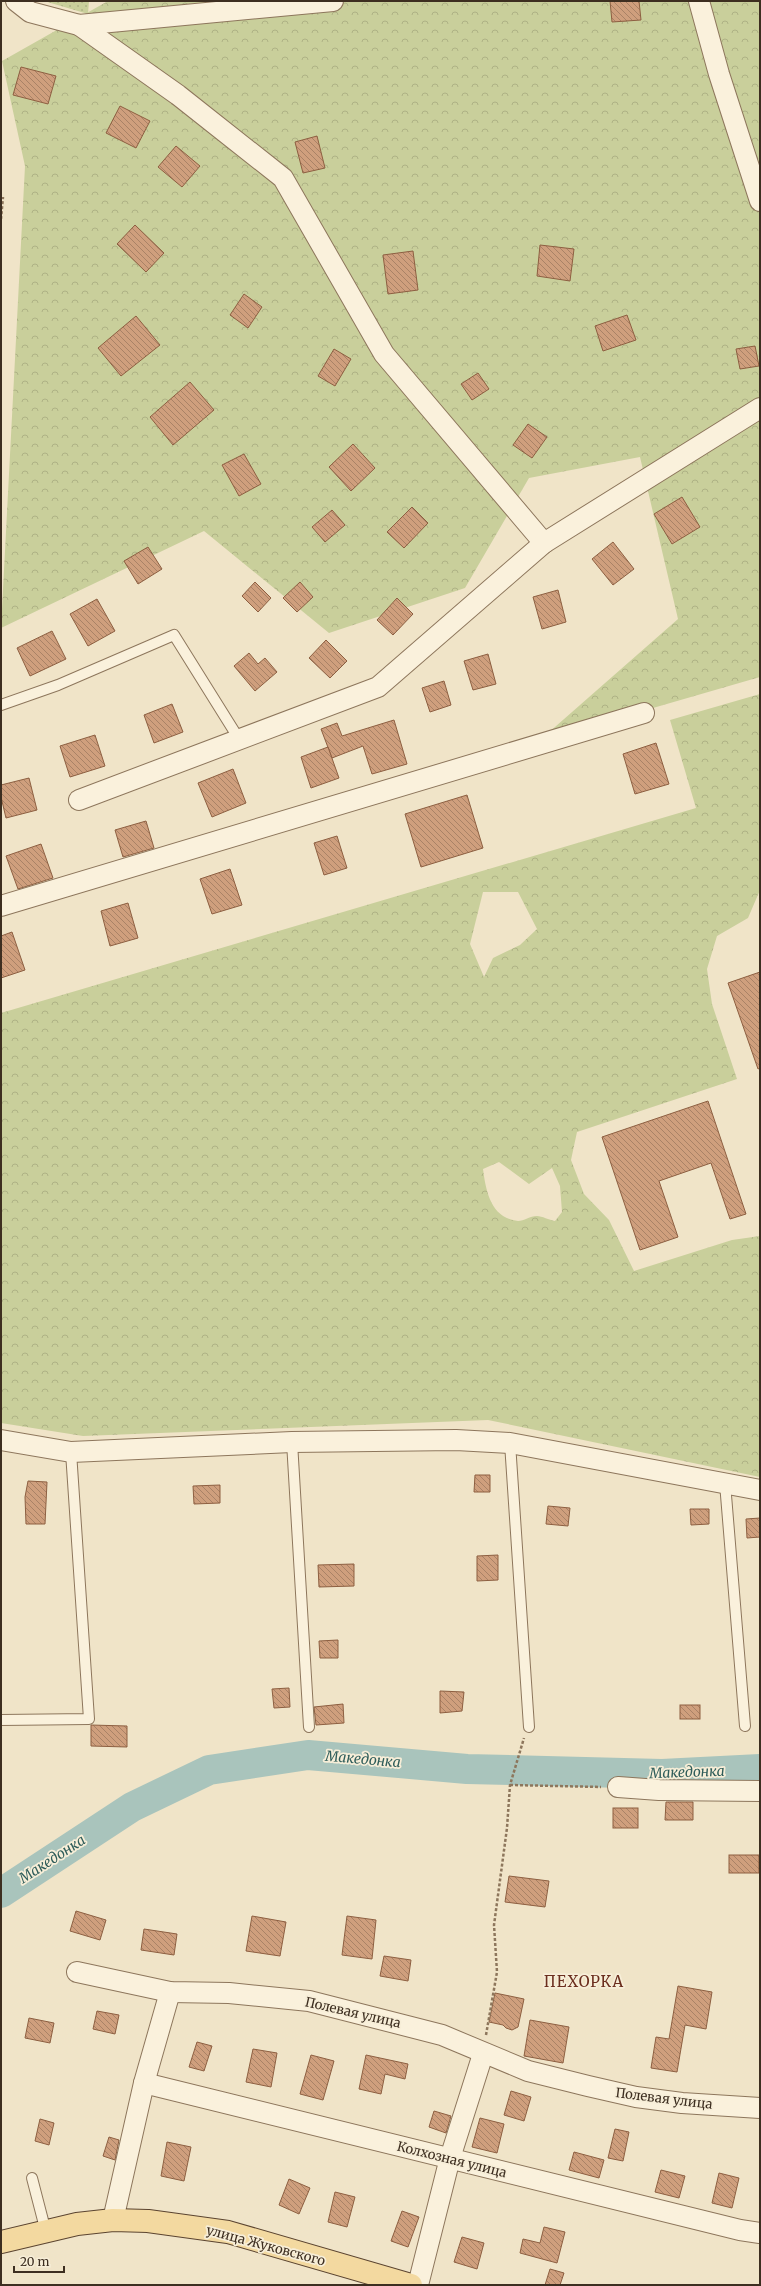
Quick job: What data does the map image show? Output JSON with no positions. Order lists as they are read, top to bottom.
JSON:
{
  "streets": {
    "main road": ["улица Жуковского"],
    "street": ["Полевая улица", "Колхозная улица"]
  },
  "districts": ["ПЕХОРКА"],
  "water": ["Македонка"],
  "scale_bar": "20 m"
}
